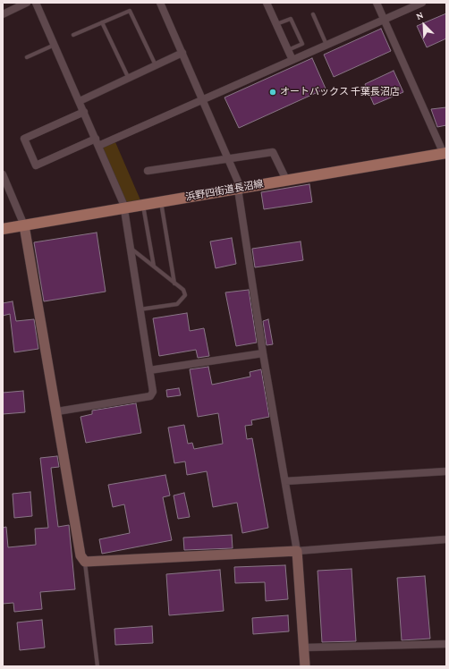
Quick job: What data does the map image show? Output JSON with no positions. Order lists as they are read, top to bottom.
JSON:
{
  "streets": {
    "main road": ["浜野四街道長沼線"]
  },
  "places": ["オートバックス 千葉長沼店"],
  "north": "top left"
}
